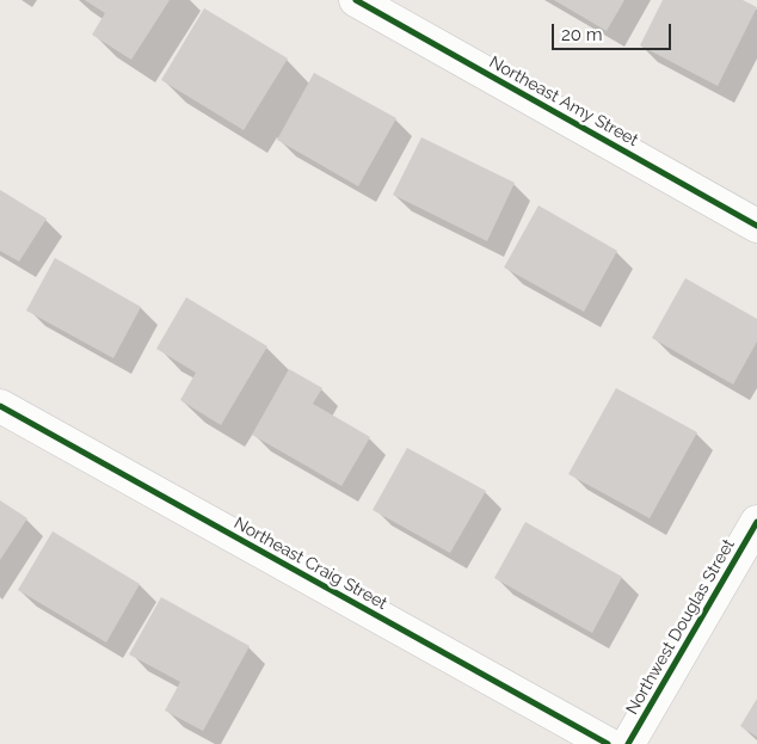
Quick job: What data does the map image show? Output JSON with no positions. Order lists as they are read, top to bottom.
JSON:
{
  "streets": {
    "street": ["Northeast Amy Street", "Northeast Craig Street", "Northwest Douglas Street"]
  },
  "scale_bar": "20 m"
}
